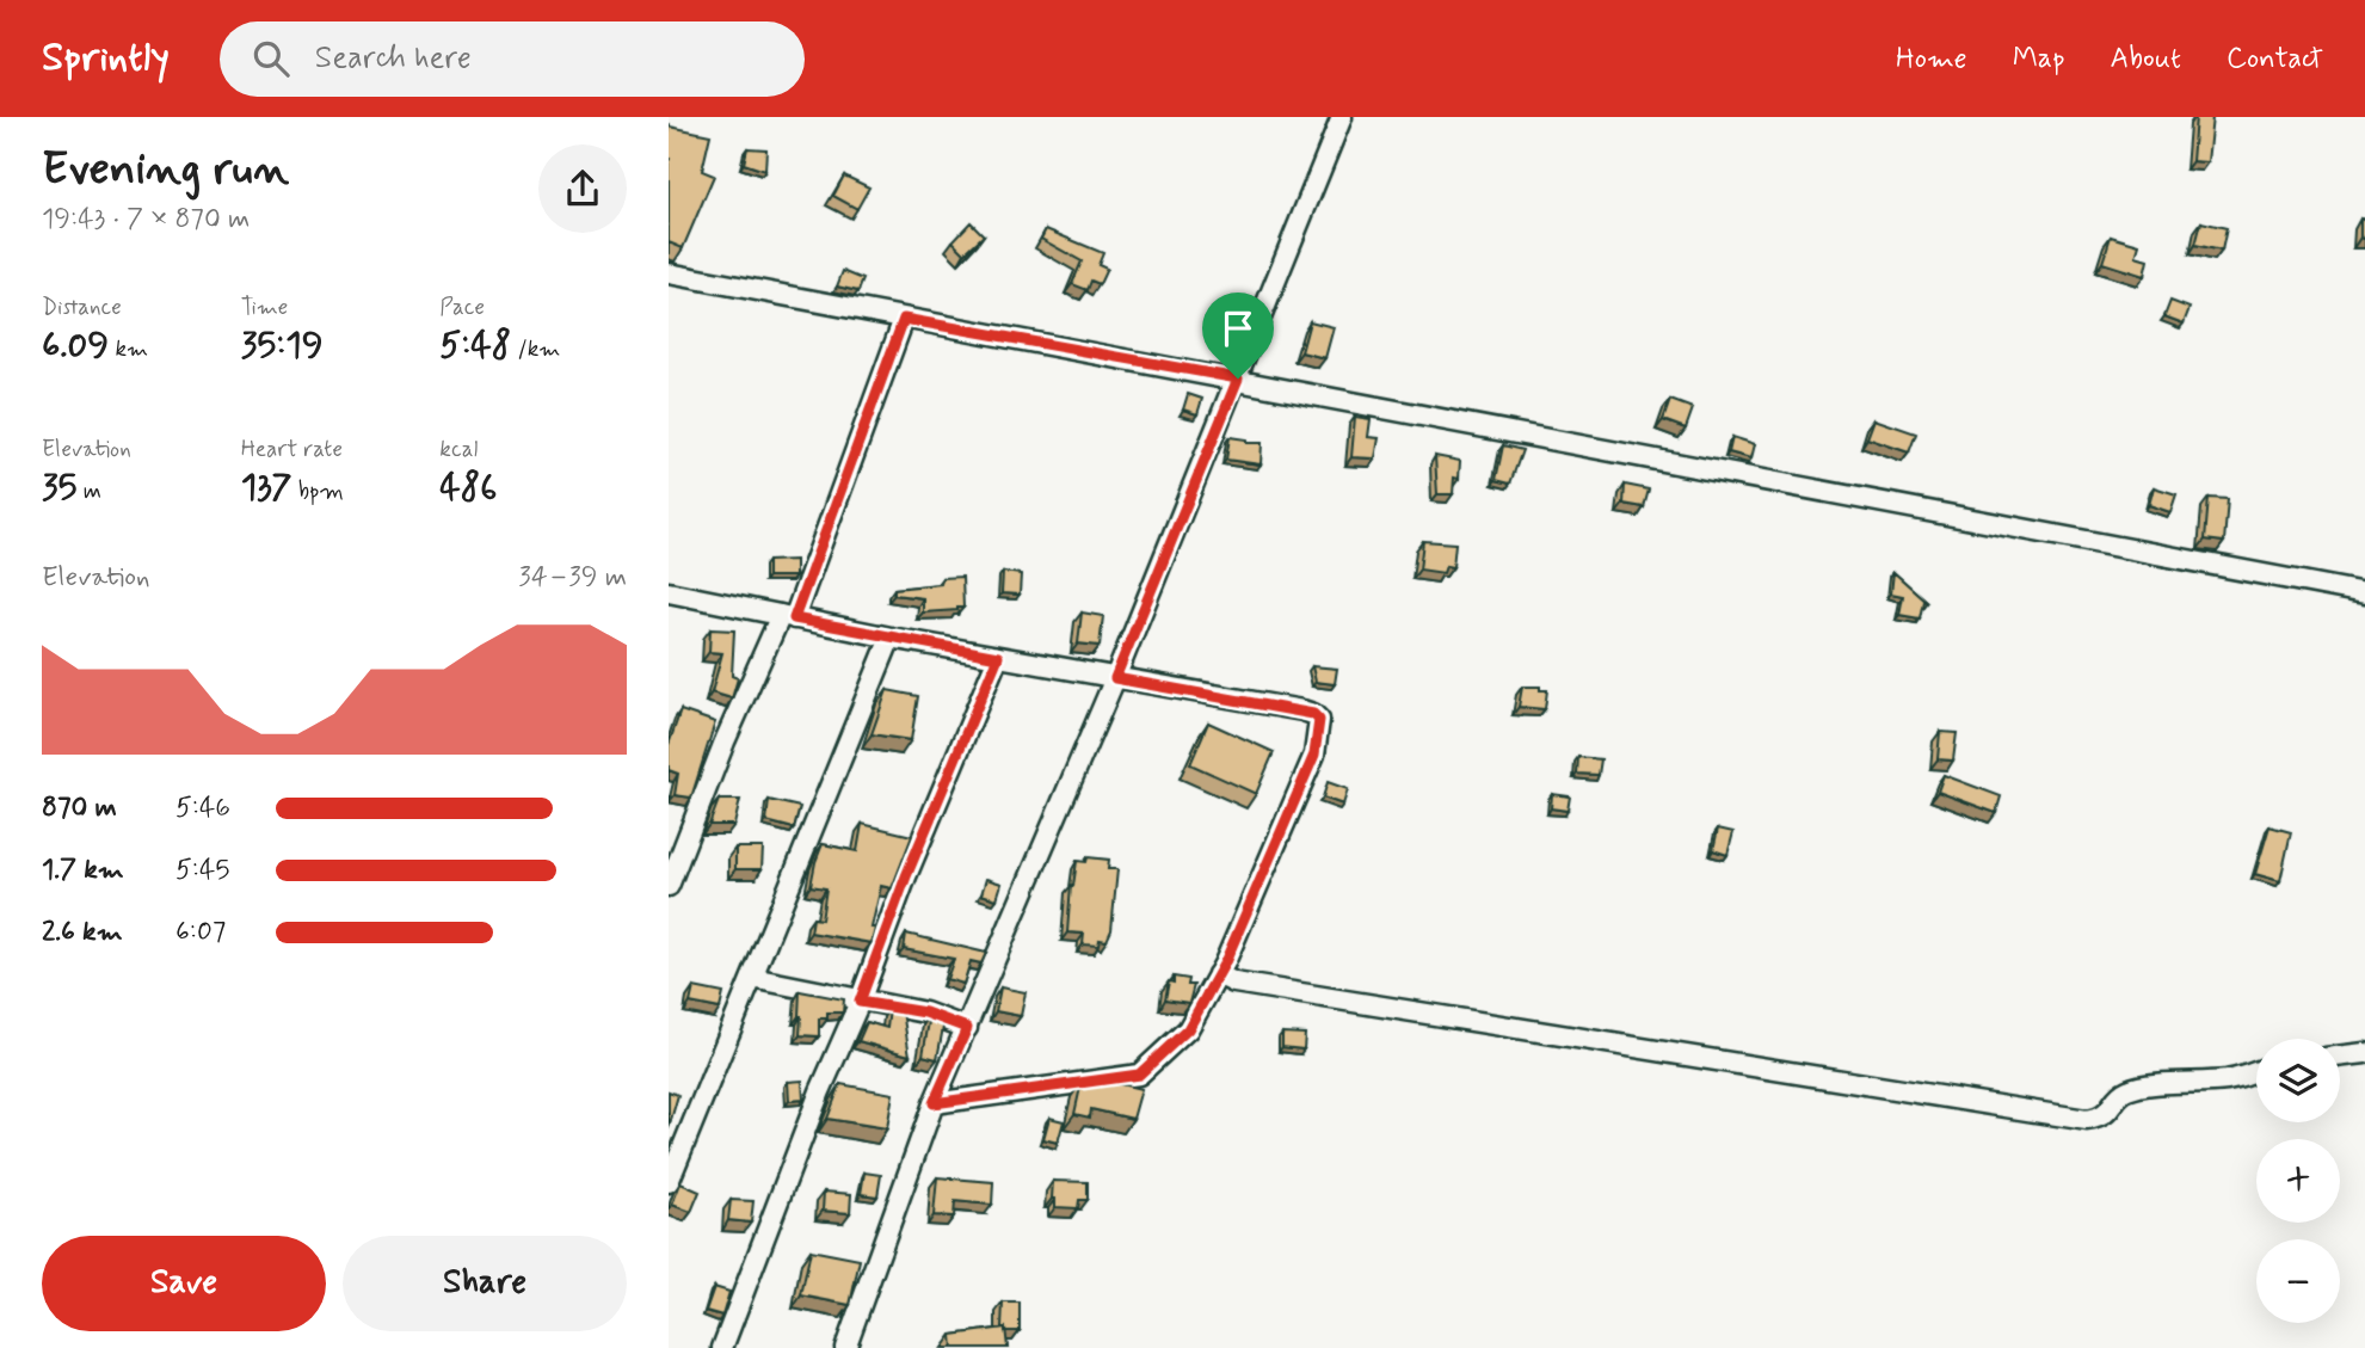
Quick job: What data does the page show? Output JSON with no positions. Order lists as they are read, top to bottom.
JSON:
{
  "page": {
    "header": "Sprintly",
    "search": "Search here",
    "nav": [
      "Home",
      "Map",
      "About",
      "Contact"
    ],
    "heading": ["Evening run", "19:43 · 7 × 870 m"],
    "stats": [
      ["Distance", "6.09 km"],
      ["Time", "35:19"],
      ["Pace", "5:48 /km"],
      ["Elevation", "35 m"],
      ["Heart rate", "137 bpm"],
      ["kcal", "486"]
    ],
    "chart": ["Elevation", "34–39 m"],
    "list": [
      {
        "name": "870 m",
        "note": "5:46"
      },
      {
        "name": "1.7 km",
        "note": "5:45"
      },
      {
        "name": "2.6 km",
        "note": "6:07"
      }
    ],
    "map_buttons": ["+", "−"],
    "buttons": ["Save", "Share"]
  }
}
